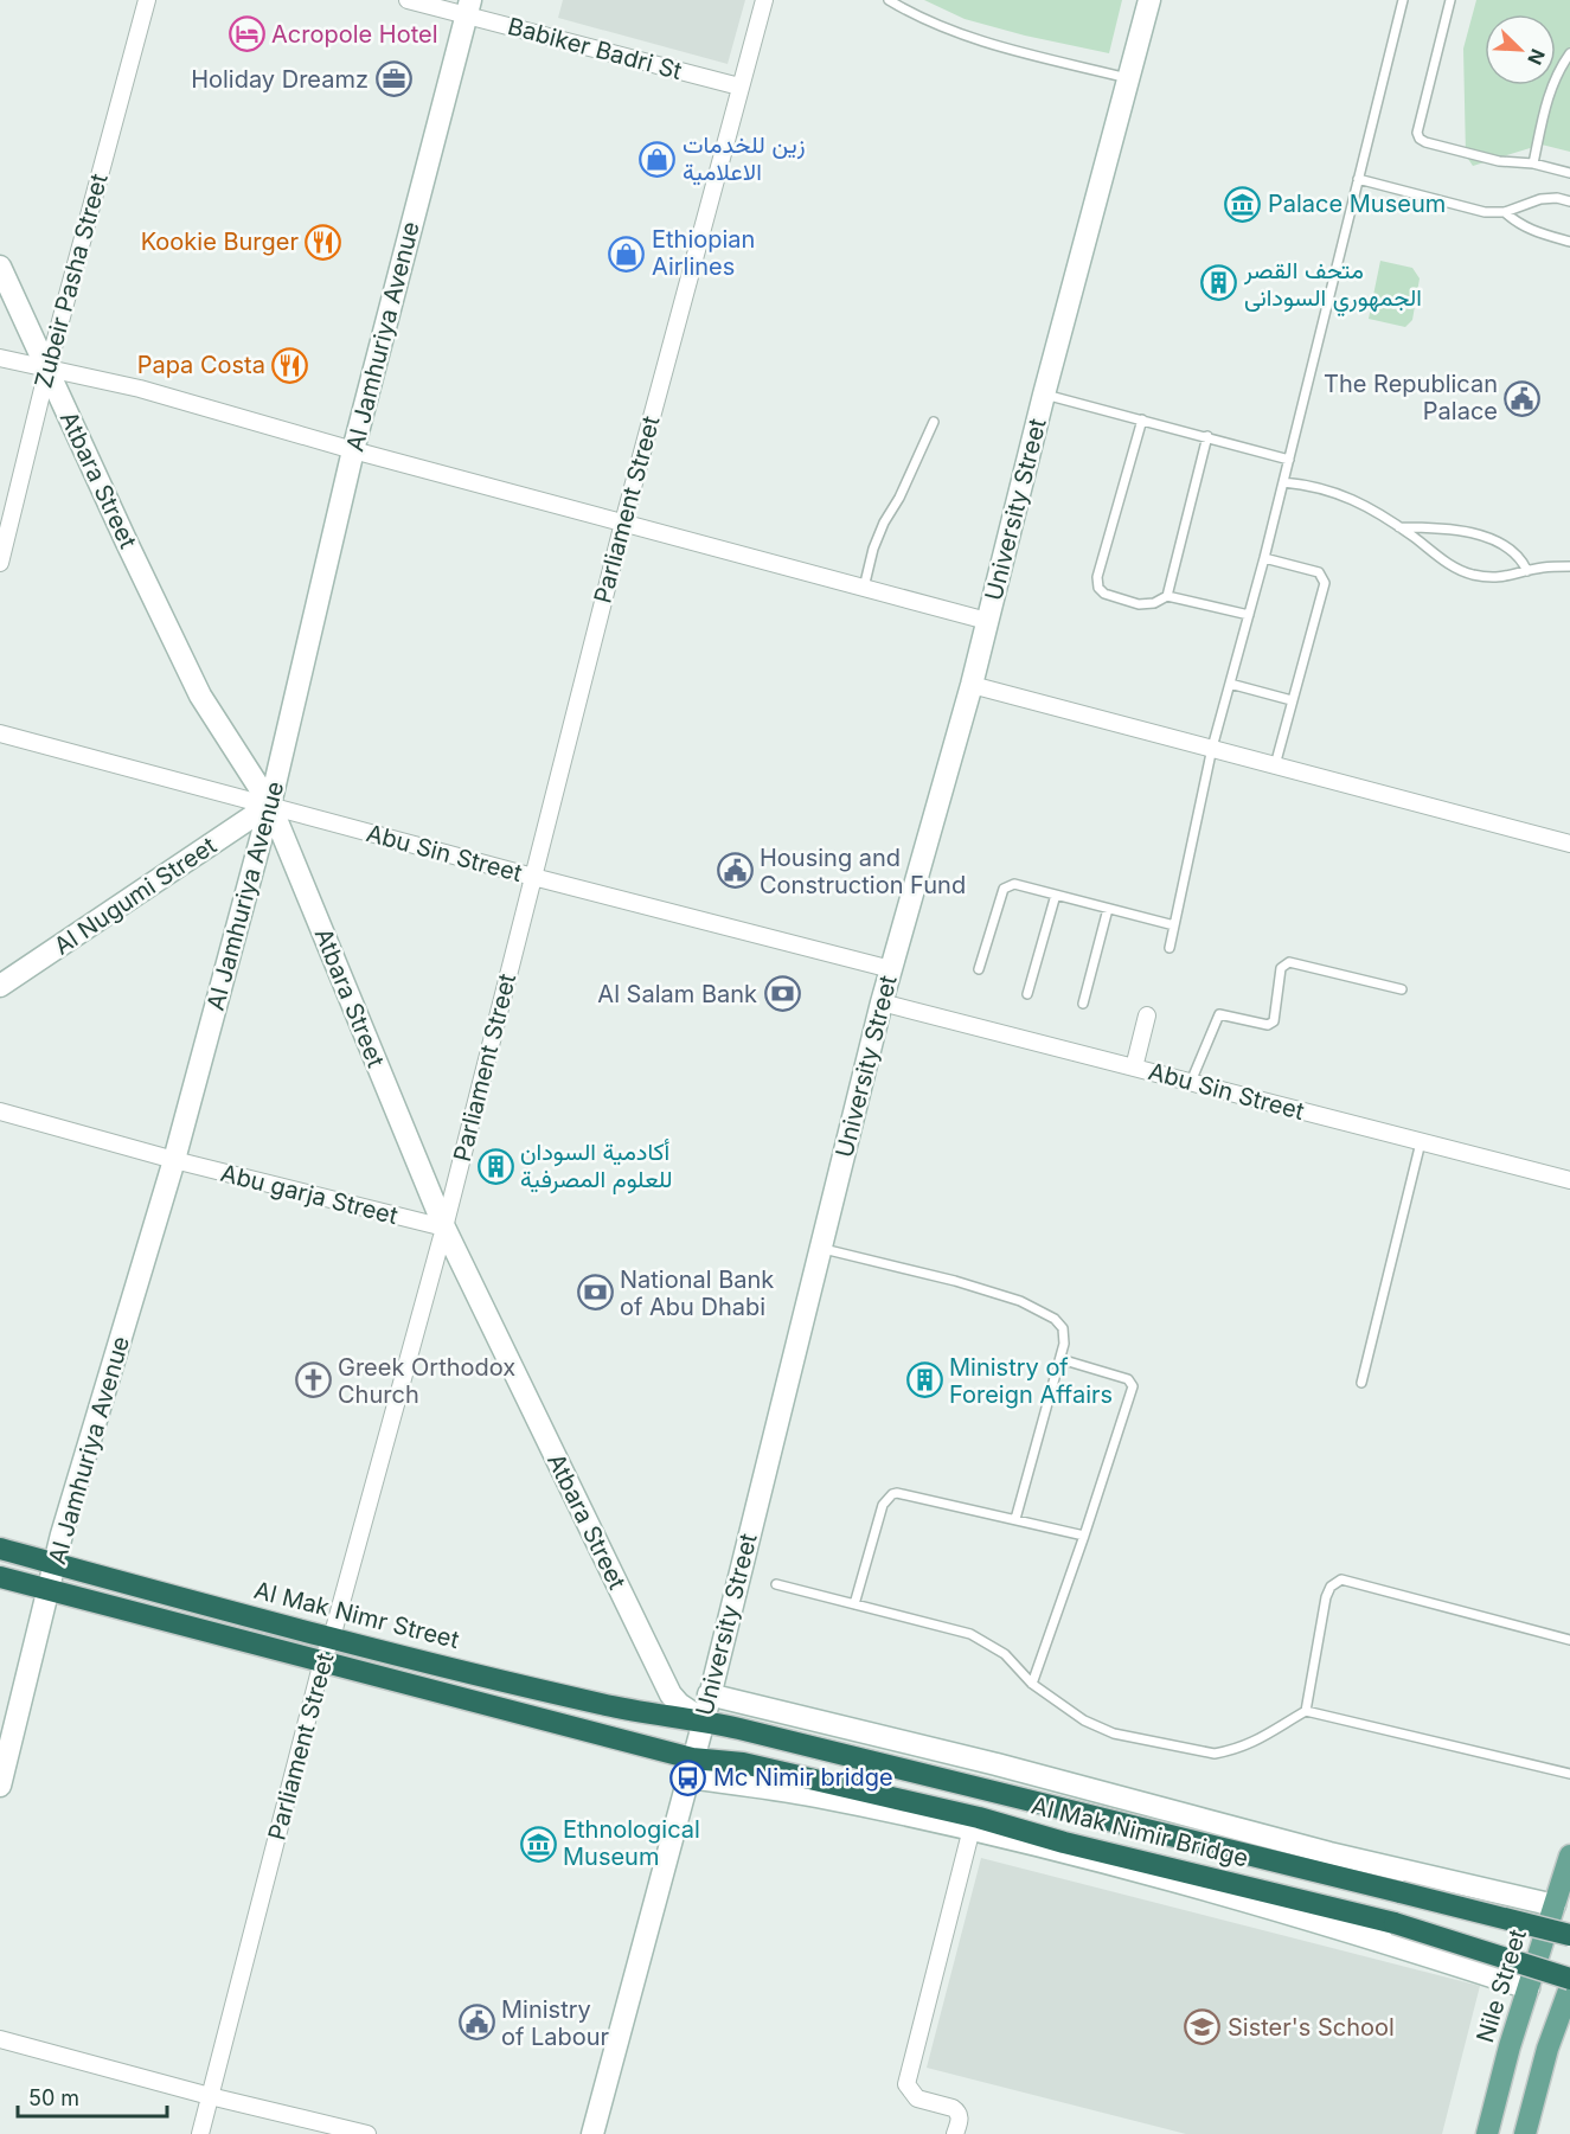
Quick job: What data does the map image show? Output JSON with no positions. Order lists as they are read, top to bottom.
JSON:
{
  "streets": {
    "highway": ["Al Mak Nimr Street", "Al Mak Nimir Bridge"],
    "main road": [
      "Al Jamhuriya Avenue",
      "Atbara Street",
      "University Street",
      "Al Nugumi Street",
      "Nile Street"
    ],
    "street": [
      "Babiker Badri St",
      "Zubeir Pasha Street",
      "Parliament Street",
      "Abu Sin Street",
      "Abu garja Street"
    ]
  },
  "crossings": [
    ["Babiker Badri St", "Al Jamhuriya Avenue"],
    ["Babiker Badri St", "Parliament Street"],
    ["Zubeir Pasha Street", "Atbara Street"],
    ["Al Jamhuriya Avenue", "Atbara Street"],
    ["Al Jamhuriya Avenue", "Abu Sin Street"],
    ["Al Jamhuriya Avenue", "Al Nugumi Street"],
    ["Al Jamhuriya Avenue", "Abu garja Street"],
    ["Al Jamhuriya Avenue", "Al Mak Nimr Street"],
    ["Al Jamhuriya Avenue", "Al Mak Nimir Bridge"],
    ["Atbara Street", "Parliament Street"],
    ["Atbara Street", "University Street"],
    ["Atbara Street", "Abu Sin Street"],
    ["Atbara Street", "Al Nugumi Street"],
    ["Atbara Street", "Abu garja Street"],
    ["Atbara Street", "Al Mak Nimr Street"],
    ["Atbara Street", "Al Mak Nimir Bridge"],
    ["Parliament Street", "Abu Sin Street"],
    ["Parliament Street", "Abu garja Street"],
    ["Parliament Street", "Al Mak Nimr Street"],
    ["Parliament Street", "Al Mak Nimir Bridge"],
    ["University Street", "Abu Sin Street"],
    ["University Street", "Al Mak Nimr Street"],
    ["University Street", "Al Mak Nimir Bridge"],
    ["Abu Sin Street", "Al Nugumi Street"],
    ["Al Mak Nimr Street", "Al Mak Nimir Bridge"]
  ],
  "places": {
    "hotel": ["Acropole Hotel"],
    "office": ["Holiday Dreamz"],
    "shop": ["زين للخدمات الاعلامية", "Ethiopian Airlines"],
    "museum": ["Palace Museum", "Ethnological Museum"],
    "restaurant": ["Kookie Burger", "Papa Costa"],
    "building": ["متحف القصر الجمهوري السودانى", "أكادمية السودان للعلوم المصرفية", "Ministry of Foreign Affairs"],
    "public building": ["The Republican Palace", "Housing and Construction Fund", "Ministry of Labour"],
    "bank": ["Al Salam Bank", "National Bank of Abu Dhabi"],
    "church": ["Greek Orthodox Church"],
    "bus stop": ["Mc Nimir bridge"],
    "school or university": ["Sister's School"]
  },
  "scale_bar": "50 m",
  "north": "bottom right"
}
